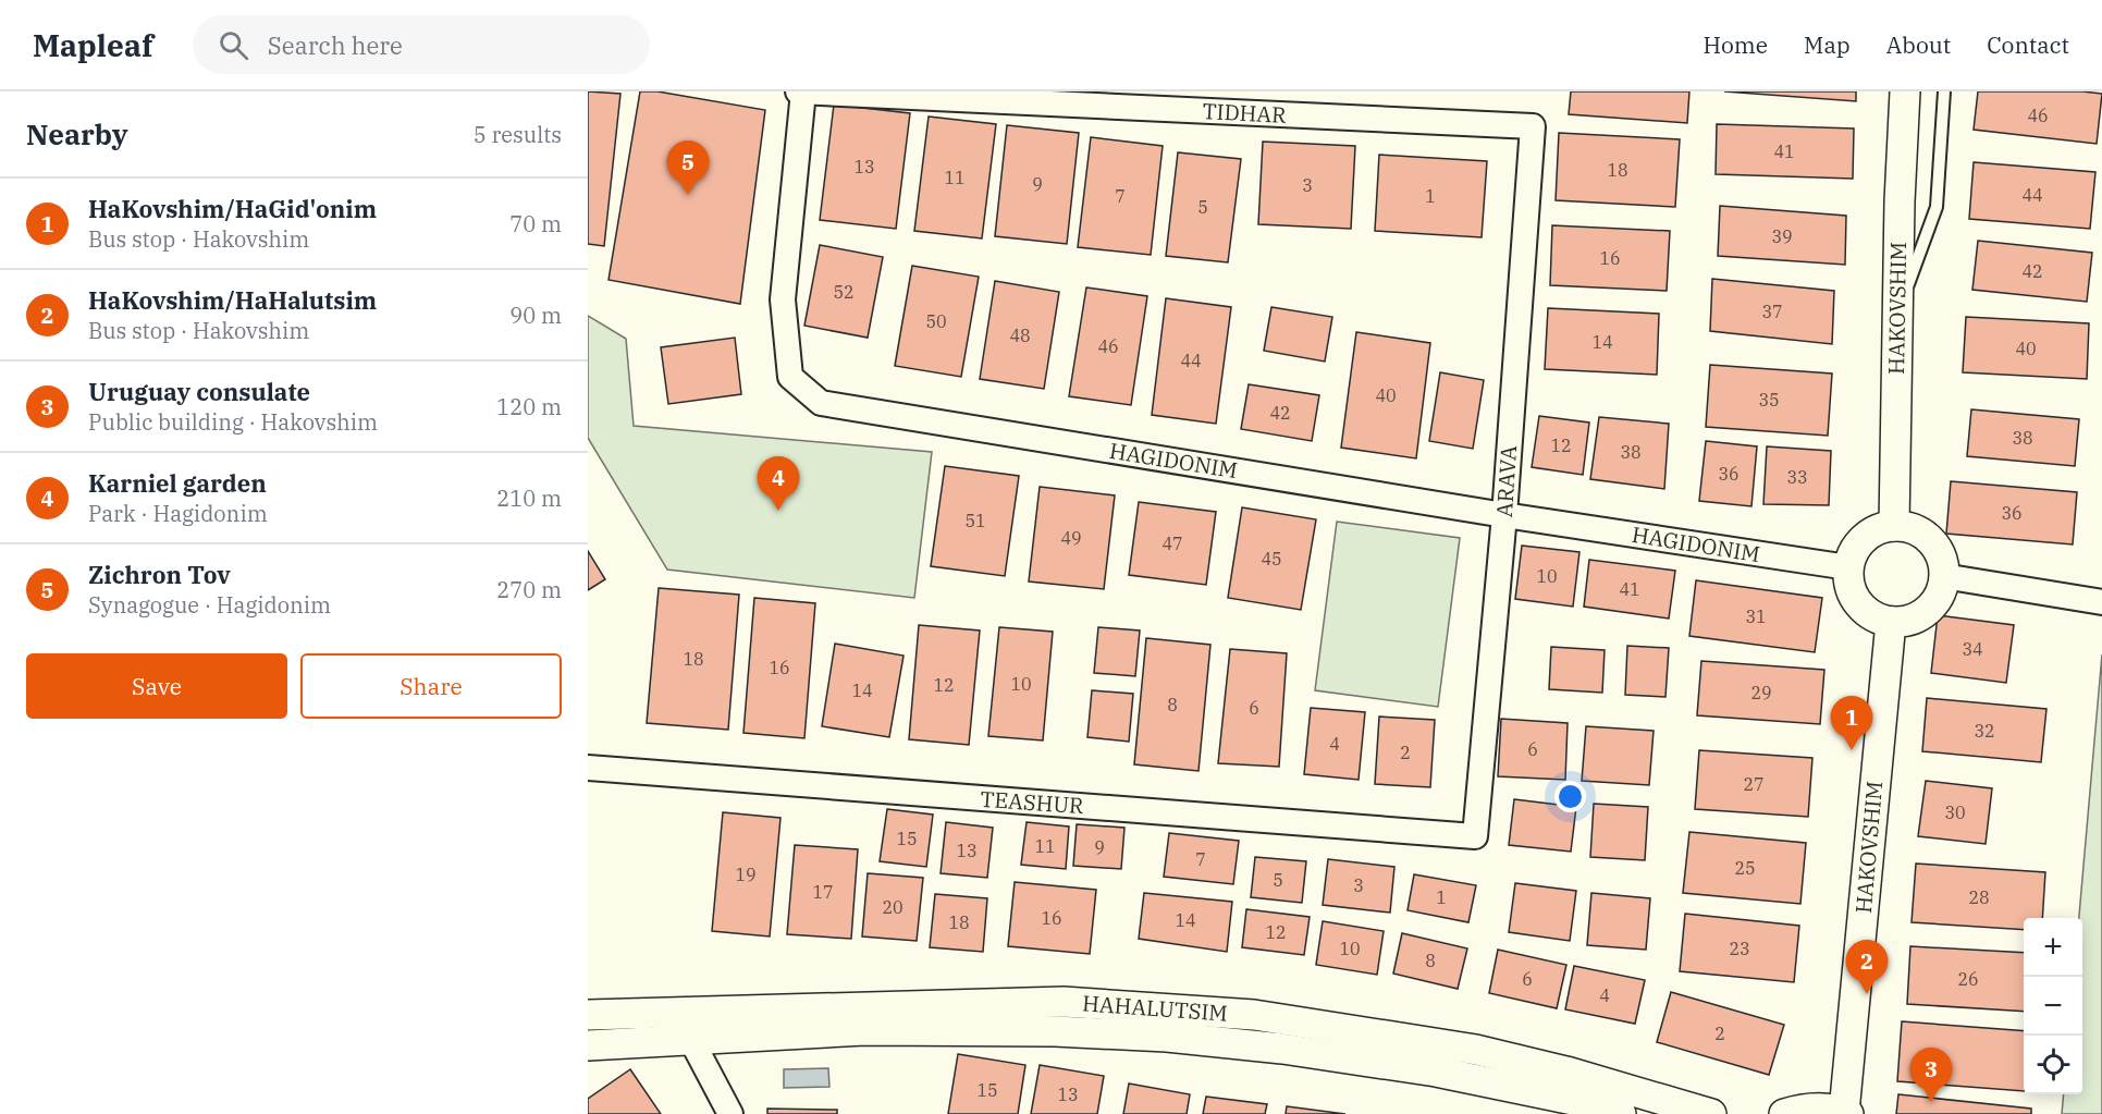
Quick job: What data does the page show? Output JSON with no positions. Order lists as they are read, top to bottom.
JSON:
{
  "streets": {
    "street": [
      "TIDHAR",
      "HAKOVSHIM",
      "HAGIDONIM",
      "ARAVA",
      "TEASHUR",
      "HAHALUTSIM"
    ]
  },
  "crossings": [
    ["TIDHAR", "HAGIDONIM"],
    ["TIDHAR", "ARAVA"],
    ["HAKOVSHIM", "HAGIDONIM"],
    ["HAGIDONIM", "ARAVA"],
    ["ARAVA", "TEASHUR"]
  ],
  "house_numbers": [
    "46",
    "41",
    "13",
    "18",
    "11",
    "9",
    "3",
    "44",
    "7",
    "1",
    "5",
    "39",
    "16",
    "42",
    "52",
    "37",
    "50",
    "48",
    "14",
    "46",
    "40",
    "44",
    "40",
    "35",
    "42",
    "38",
    "12",
    "38",
    "36",
    "33",
    "36",
    "51",
    "49",
    "47",
    "45",
    "10",
    "41",
    "31",
    "34",
    "18",
    "16",
    "10",
    "12",
    "14",
    "29",
    "8",
    "6",
    "32",
    "4",
    "6",
    "2",
    "27",
    "30",
    "15",
    "11",
    "9",
    "13",
    "7",
    "25",
    "19",
    "5",
    "3",
    "17",
    "1",
    "28",
    "20",
    "16",
    "14",
    "18",
    "12",
    "10",
    "23",
    "8",
    "6",
    "26",
    "4",
    "2",
    "15",
    "13"
  ],
  "page": {
    "header": "Mapleaf",
    "search": "Search here",
    "nav": [
      "Home",
      "Map",
      "About",
      "Contact"
    ],
    "heading": ["Nearby", "5 results"],
    "pins": [
      "5",
      "4",
      "1",
      "2",
      "3"
    ],
    "list": [
      {
        "mark": "1",
        "name": "HaKovshim/HaGid'onim",
        "note": "Bus stop · Hakovshim",
        "value": "70 m"
      },
      {
        "mark": "2",
        "name": "HaKovshim/HaHalutsim",
        "note": "Bus stop · Hakovshim",
        "value": "90 m"
      },
      {
        "mark": "3",
        "name": "Uruguay consulate",
        "note": "Public building · Hakovshim",
        "value": "120 m"
      },
      {
        "mark": "4",
        "name": "Karniel garden",
        "note": "Park · Hagidonim",
        "value": "210 m"
      },
      {
        "mark": "5",
        "name": "Zichron Tov",
        "note": "Synagogue · Hagidonim",
        "value": "270 m"
      }
    ],
    "buttons": ["Save", "Share"],
    "map_buttons": ["+", "−"]
  }
}
